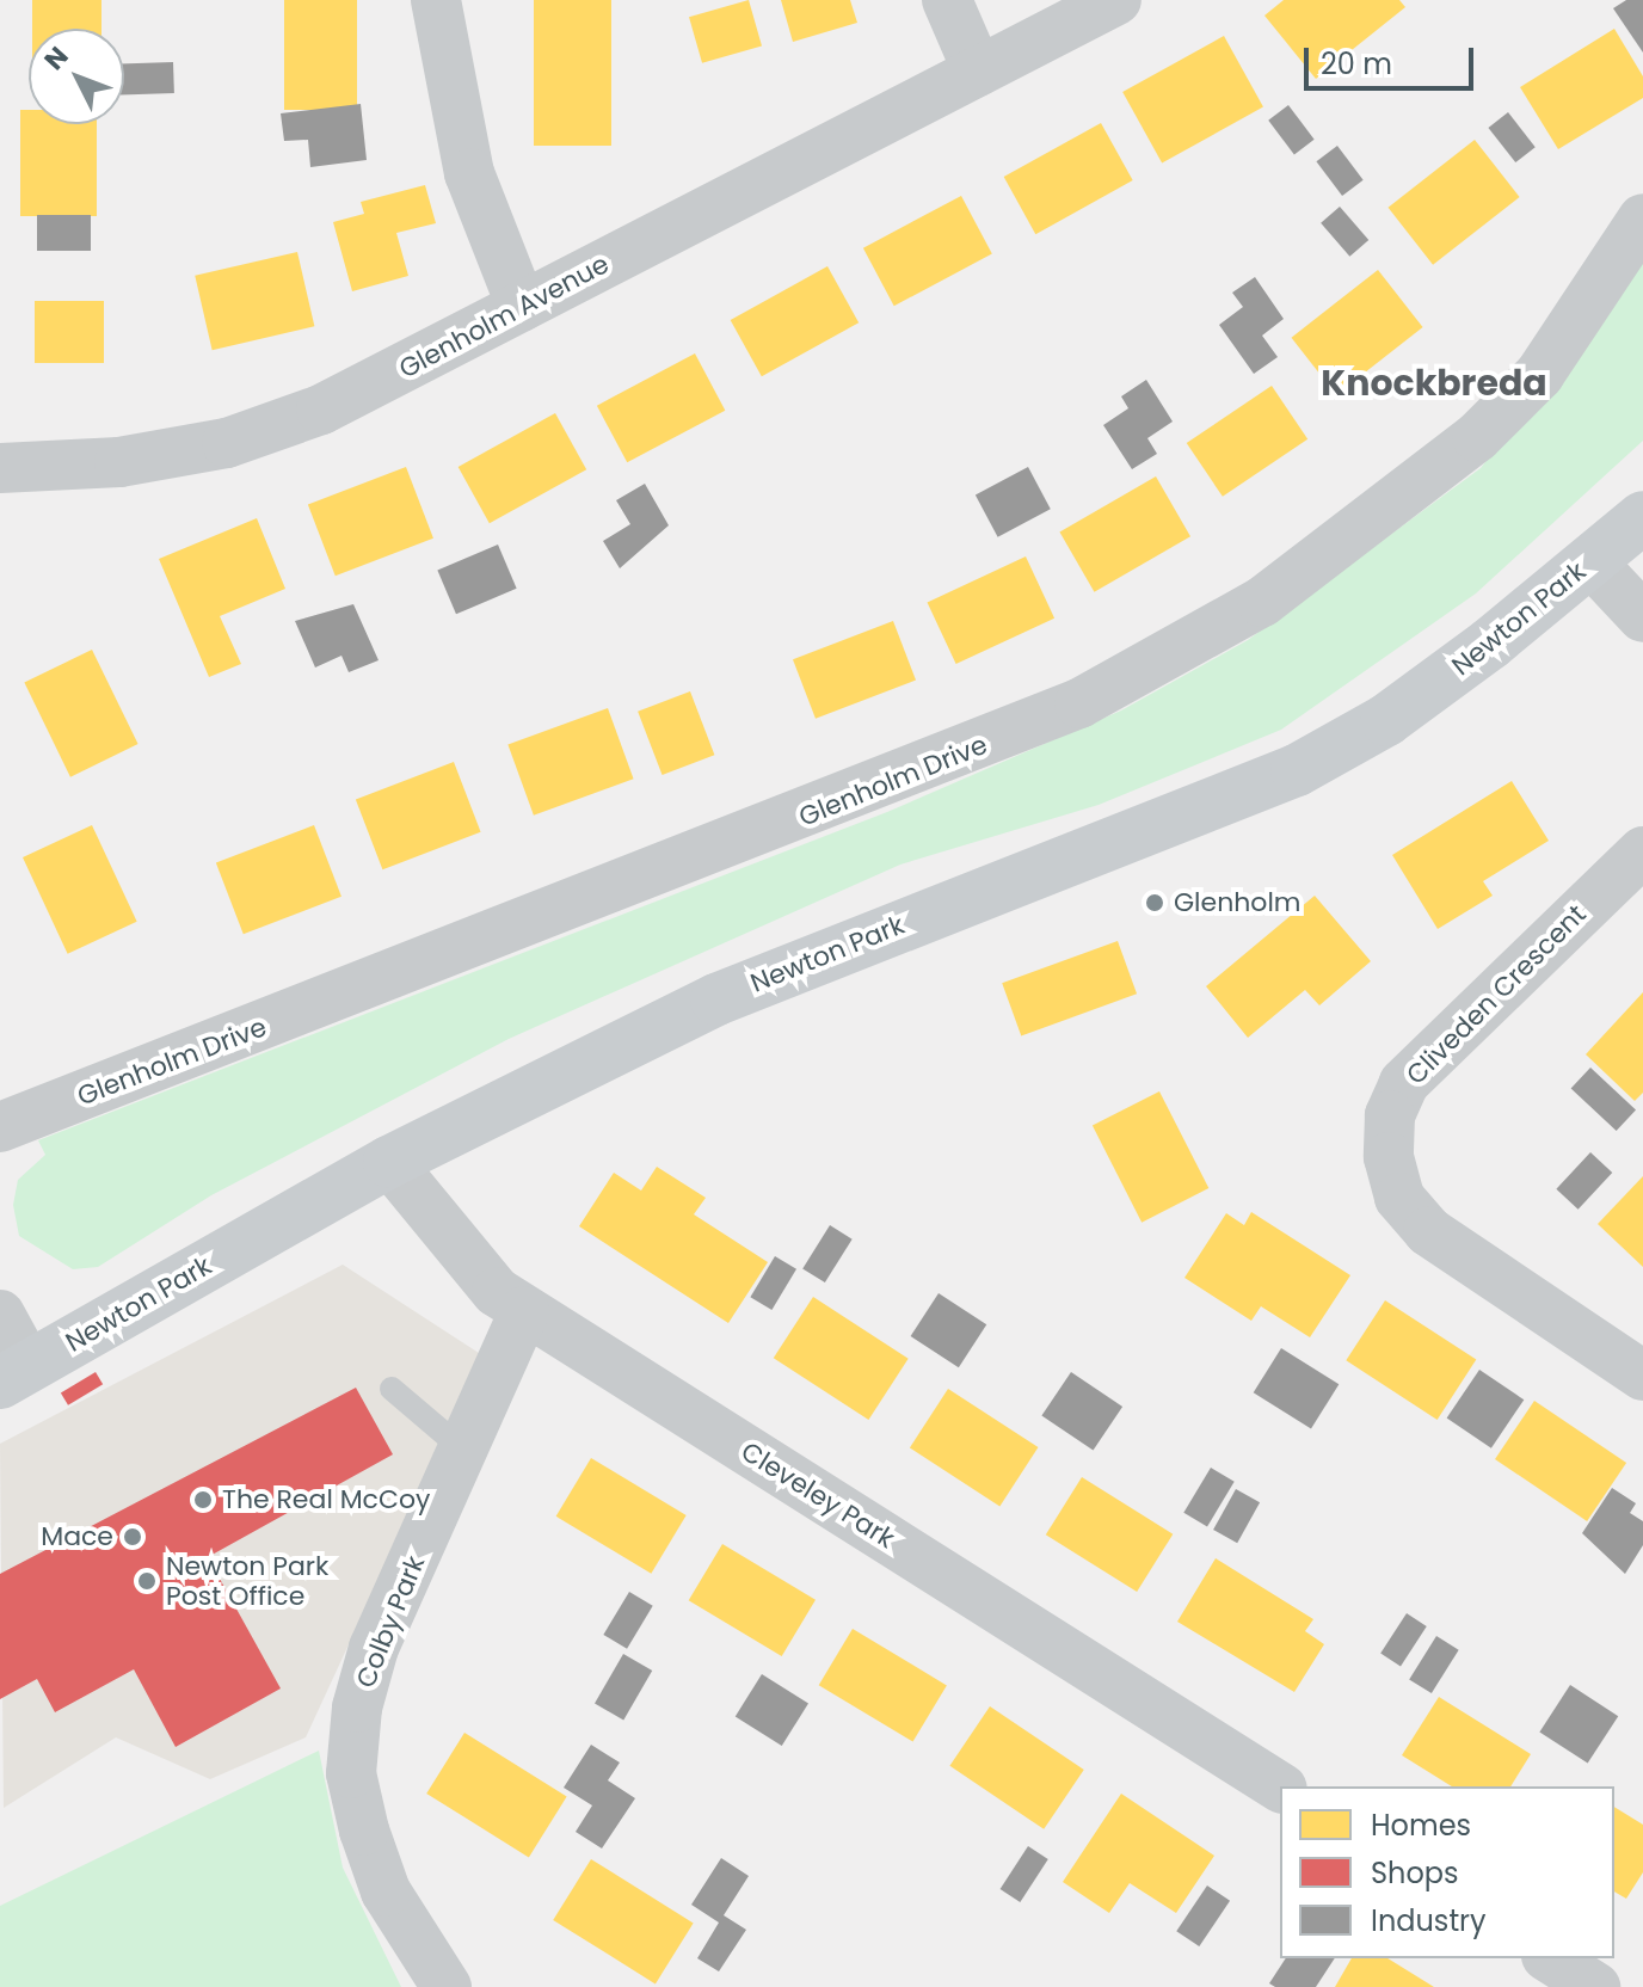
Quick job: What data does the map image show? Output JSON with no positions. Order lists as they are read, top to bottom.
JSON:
{
  "streets": {
    "street": [
      "Glenholm Avenue",
      "Newton Park",
      "Glenholm Drive",
      "Cliveden Crescent",
      "Cleveley Park",
      "Colby Park"
    ]
  },
  "crossings": [
    ["Newton Park", "Cleveley Park"],
    ["Cleveley Park", "Colby Park"]
  ],
  "districts": ["Knockbreda"],
  "places": [
    "Glenholm",
    "The Real McCoy",
    "Mace",
    "Newton Park Post Office"
  ],
  "legend": ["Homes", "Shops", "Industry"],
  "scale_bar": "20 m",
  "north": "top left"
}
